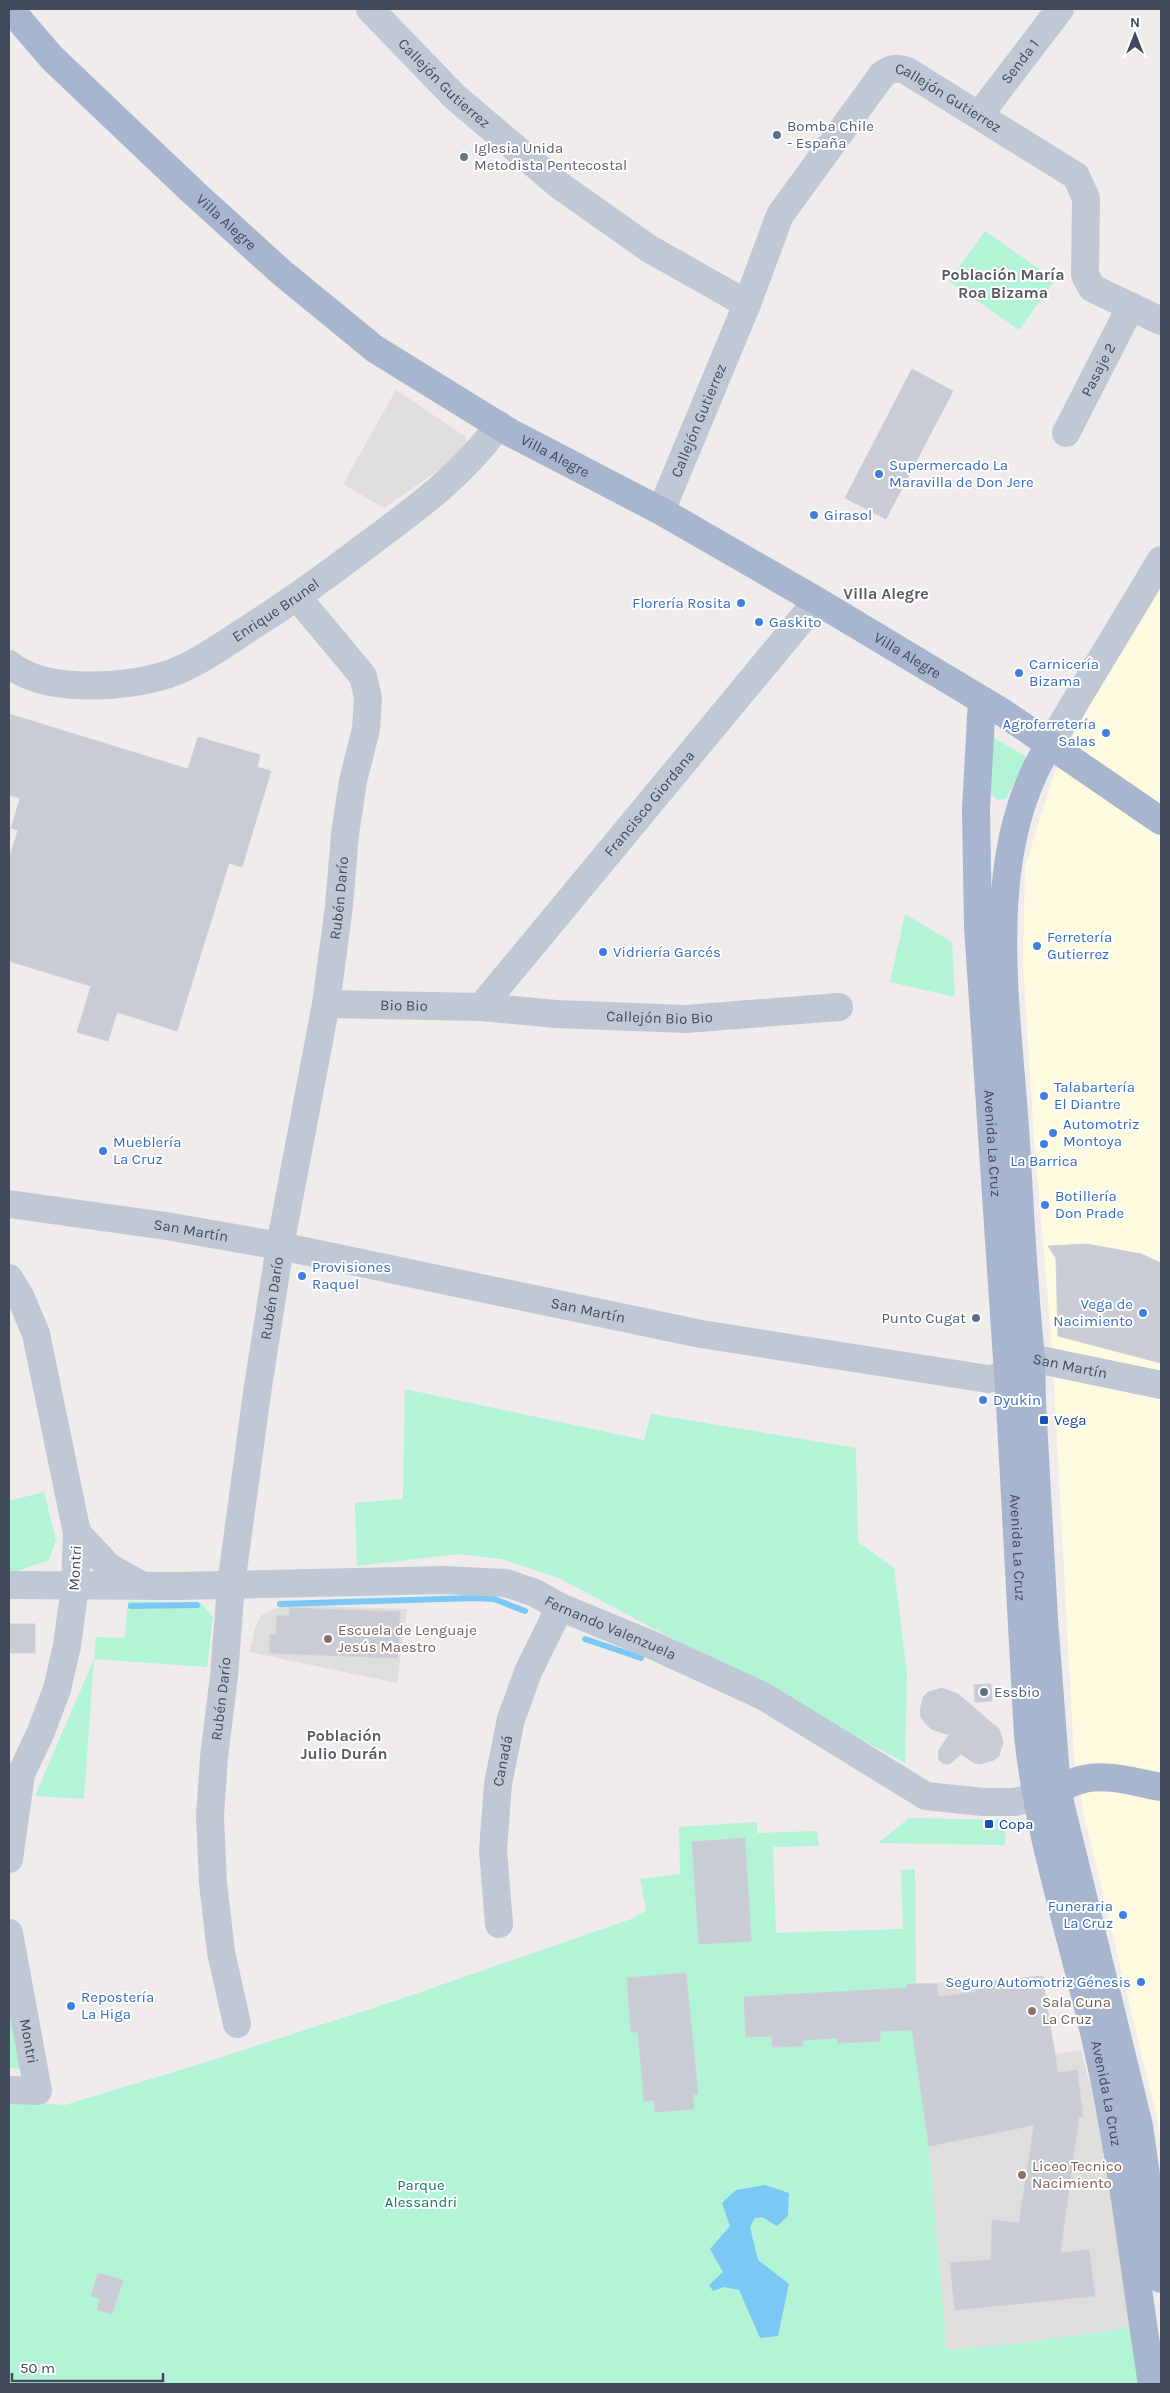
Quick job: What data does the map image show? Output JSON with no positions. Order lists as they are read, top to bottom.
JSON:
{
  "streets": {
    "main road": ["Villa Alegre", "Avenida La Cruz"],
    "street": [
      "Senda 1",
      "Callejón Gutierrez",
      "Pasaje 2",
      "Enrique Brunel",
      "Francisco Giordana",
      "Rubén Darío",
      "Bio Bio",
      "Callejón Bio Bio",
      "San Martín",
      "Montri",
      "Fernando Valenzuela",
      "Canadá"
    ]
  },
  "crossings": [
    ["Senda 1", "Callejón Gutierrez"],
    ["Callejón Gutierrez", "Villa Alegre"],
    ["Callejón Gutierrez", "Pasaje 2"],
    ["Villa Alegre", "Enrique Brunel"],
    ["Villa Alegre", "Francisco Giordana"],
    ["Villa Alegre", "Avenida La Cruz"],
    ["Enrique Brunel", "Rubén Darío"],
    ["Francisco Giordana", "Bio Bio"],
    ["Francisco Giordana", "Callejón Bio Bio"],
    ["Rubén Darío", "Bio Bio"],
    ["Rubén Darío", "San Martín"],
    ["Rubén Darío", "Fernando Valenzuela"],
    ["Bio Bio", "Callejón Bio Bio"],
    ["Avenida La Cruz", "San Martín"],
    ["Avenida La Cruz", "Fernando Valenzuela"],
    ["Montri", "Fernando Valenzuela"],
    ["Fernando Valenzuela", "Canadá"]
  ],
  "districts": ["Población María Roa Bizama", "Villa Alegre", "Población Julio Durán"],
  "parks": ["Parque Alessandri"],
  "places": {
    "other": [
      "Bomba Chile - España",
      "Iglesia Unida Metodista Pentecostal",
      "Supermercado La Maravilla de Don Jere",
      "Girasol",
      "Florería Rosita",
      "Gaskito",
      "Carnicería Bizama",
      "Agroferretería Salas",
      "Ferretería Gutierrez",
      "Vidriería Garcés",
      "Talabartería El Diantre",
      "Automotriz Montoya",
      "La Barrica",
      "Mueblería La Cruz",
      "Botillería Don Prade",
      "Provisiones Raquel",
      "Vega de Nacimiento",
      "Punto Cugat",
      "Dyukin",
      "Escuela de Lenguaje Jesús Maestro",
      "Essbio",
      "Funeraria La Cruz",
      "Seguro Automotriz Génesis",
      "Repostería La Higa",
      "Sala Cuna La Cruz",
      "Liceo Tecnico Nacimiento"
    ],
    "transit": ["Vega", "Copa"]
  },
  "scale_bar": "50 m",
  "north": "top"
}
